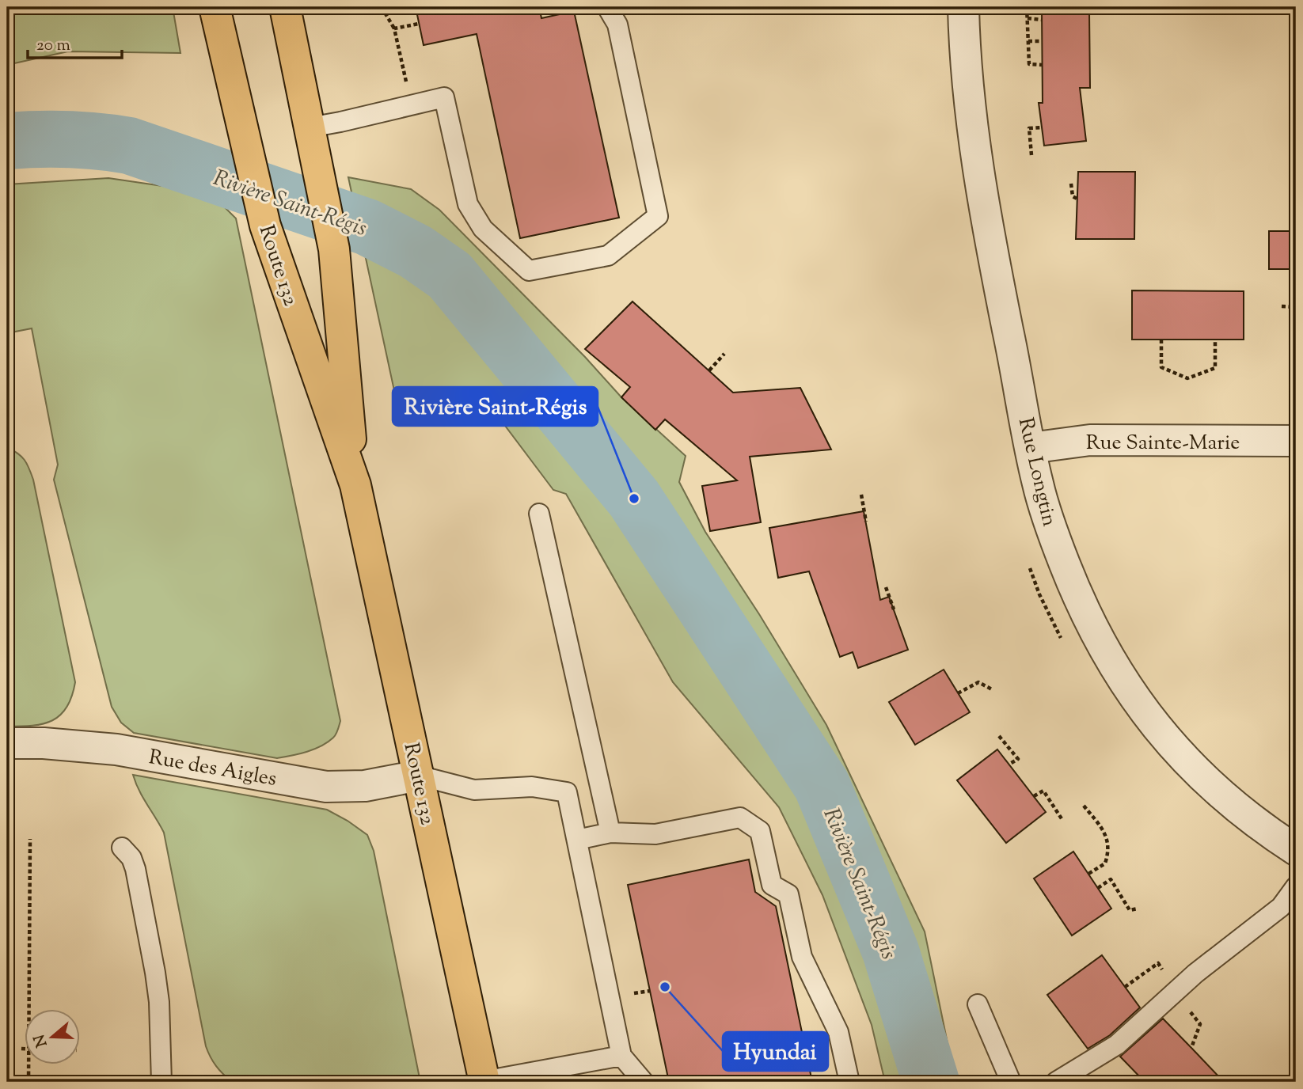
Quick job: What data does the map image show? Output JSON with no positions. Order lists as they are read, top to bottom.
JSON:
{
  "streets": {
    "highway": ["Route 132"],
    "street": ["Rue Sainte-Marie", "Rue Longtin", "Rue des Aigles"]
  },
  "crossings": [
    ["Route 132", "Rue des Aigles"],
    ["Rue Sainte-Marie", "Rue Longtin"]
  ],
  "water": ["Rivière Saint-Régis"],
  "places": ["Rivière Saint-Régis", "Hyundai"],
  "scale_bar": "20 m",
  "north": "left"
}
